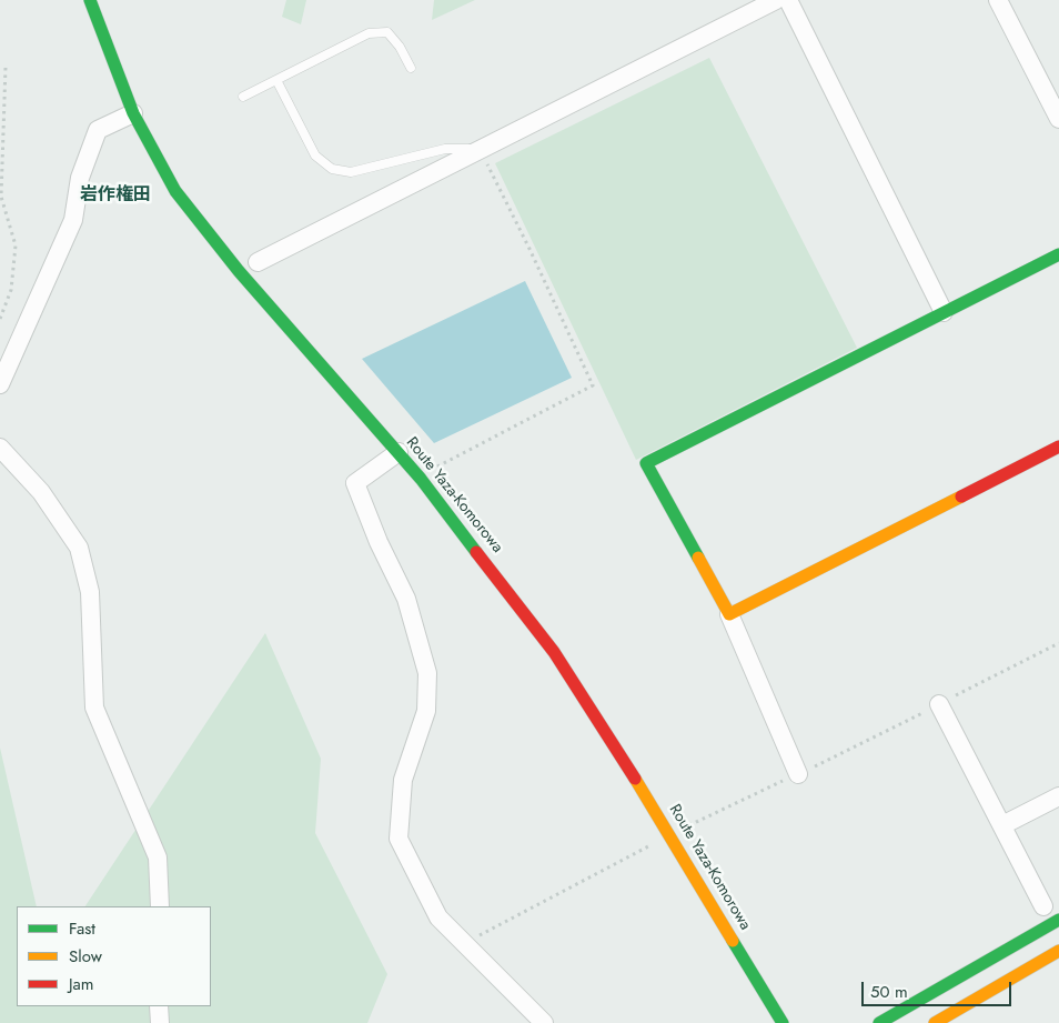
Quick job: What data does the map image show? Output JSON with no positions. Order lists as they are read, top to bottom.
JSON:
{
  "streets": {
    "main road": ["Route Yaza-Komorowa"]
  },
  "districts": ["岩作権田"],
  "legend": ["Fast", "Slow", "Jam"],
  "scale_bar": "50 m"
}
